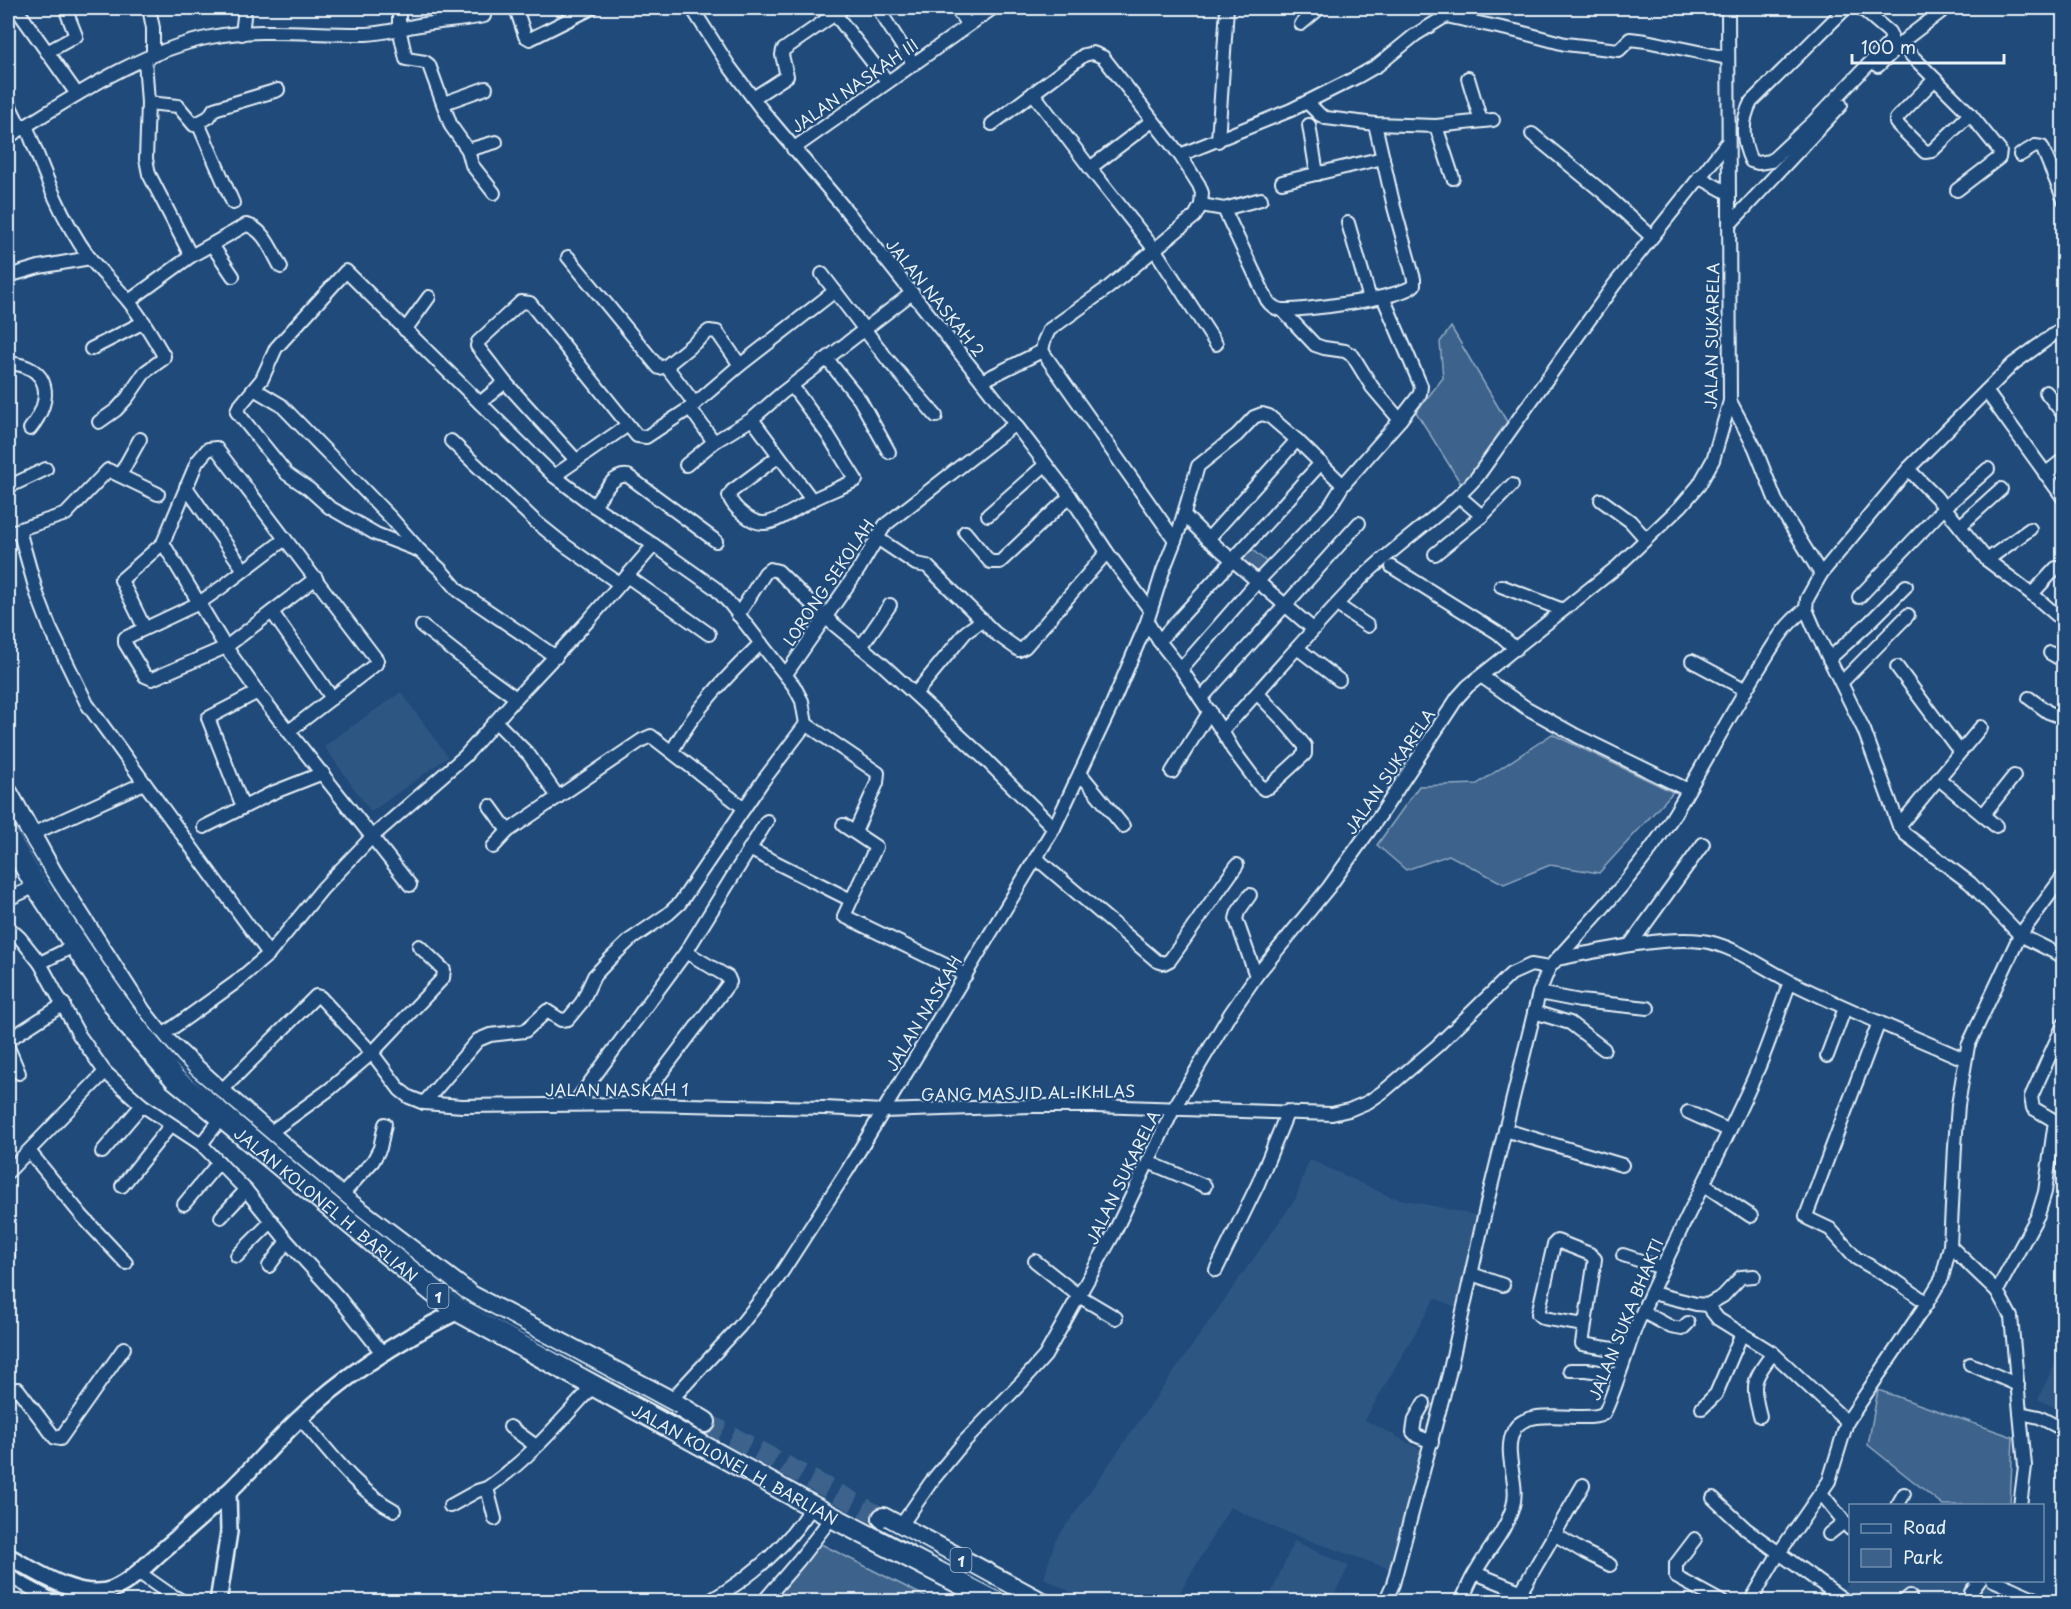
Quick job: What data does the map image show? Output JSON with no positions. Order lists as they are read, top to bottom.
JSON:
{
  "streets": {
    "highway": ["JALAN KOLONEL H. BARLIAN", "1"],
    "street": [
      "JALAN NASKAH III",
      "JALAN NASKAH 2",
      "JALAN SUKARELA",
      "LORONG SEKOLAH",
      "JALAN NASKAH",
      "JALAN NASKAH 1",
      "GANG MASJID AL-IKHLAS",
      "JALAN SUKA BHAKTI"
    ]
  },
  "crossings": [
    ["JALAN NASKAH III", "JALAN NASKAH 2"],
    ["JALAN NASKAH 2", "LORONG SEKOLAH"],
    ["JALAN NASKAH 2", "JALAN NASKAH"],
    ["JALAN SUKARELA", "GANG MASJID AL-IKHLAS"],
    ["JALAN SUKARELA", "1"],
    ["JALAN NASKAH", "JALAN NASKAH 1"],
    ["JALAN NASKAH", "GANG MASJID AL-IKHLAS"],
    ["JALAN NASKAH", "1"],
    ["JALAN NASKAH 1", "GANG MASJID AL-IKHLAS"],
    ["JALAN NASKAH 1", "1"],
    ["GANG MASJID AL-IKHLAS", "JALAN SUKA BHAKTI"]
  ],
  "legend": ["Road", "Park"],
  "scale_bar": "100 m"
}
